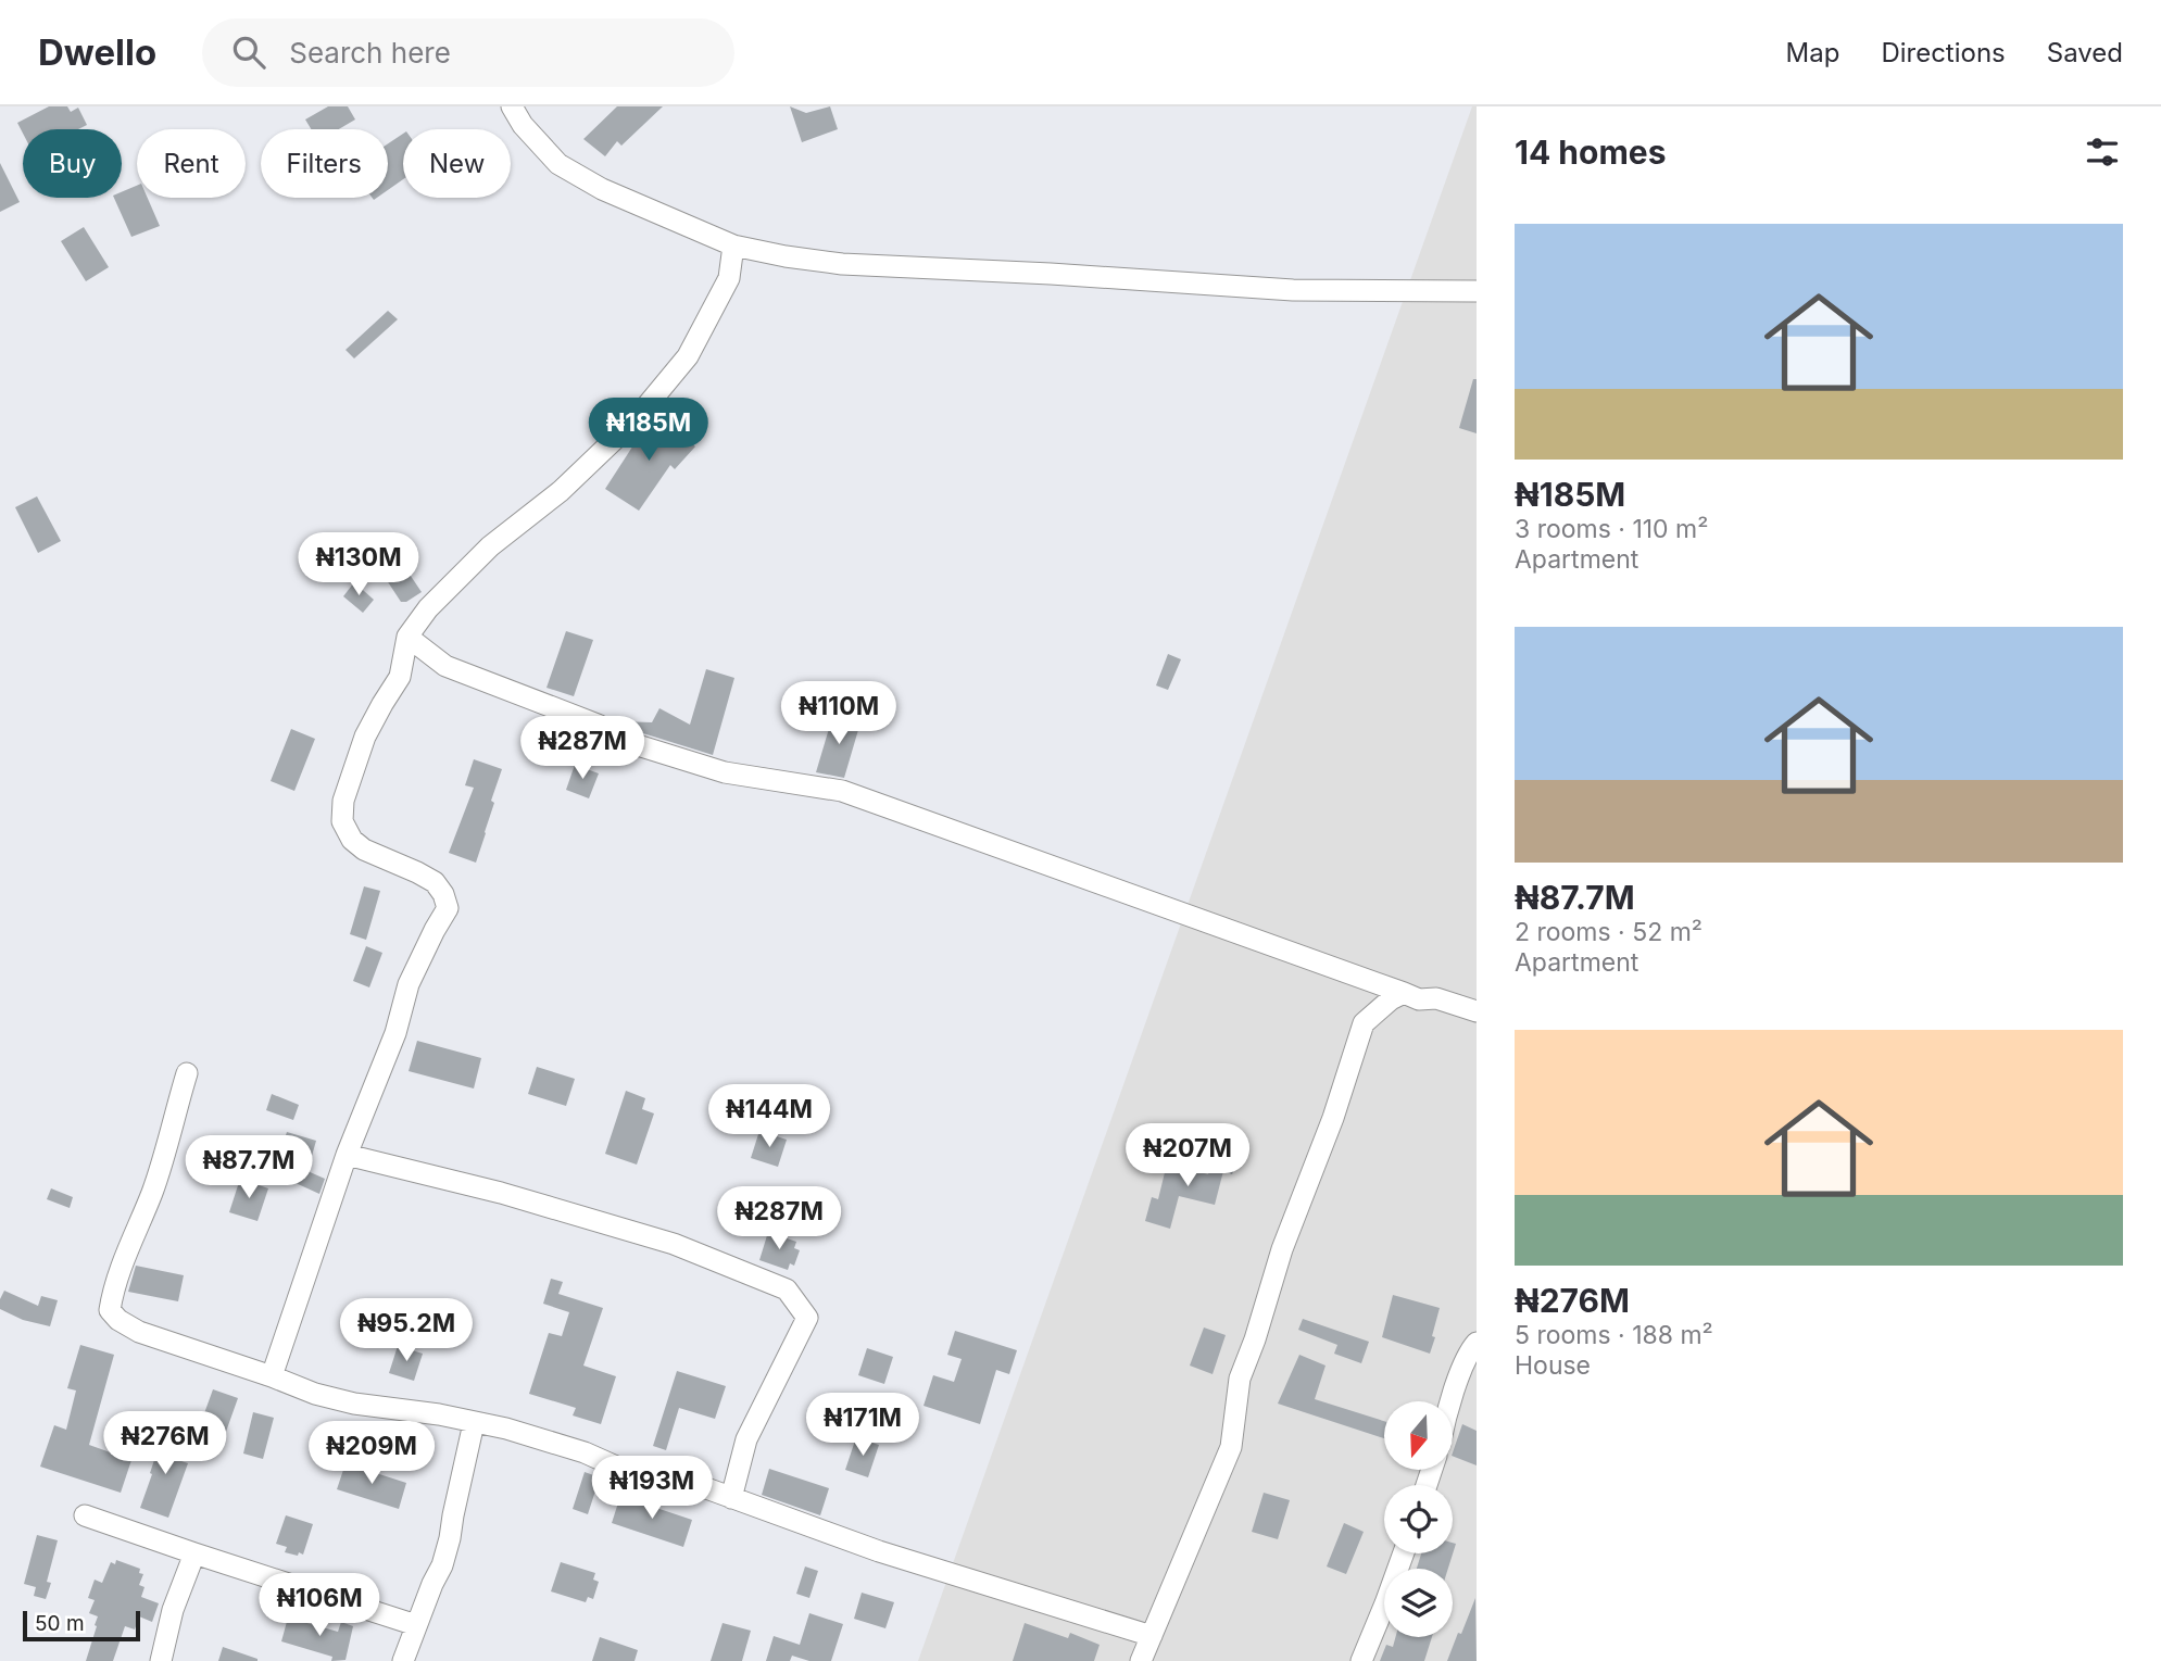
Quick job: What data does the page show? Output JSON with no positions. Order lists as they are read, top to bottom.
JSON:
{
  "scale_bar": "50 m",
  "north": "bottom",
  "page": {
    "header": "Dwello",
    "search": "Search here",
    "nav": ["Map", "Directions", "Saved"],
    "heading": "14 homes",
    "chip": [
      "Buy",
      "Rent",
      "Filters",
      "New"
    ],
    "list": [
      {
        "name": "₦185M",
        "note": "3 rooms · 110 m² · Apartment"
      },
      {
        "name": "₦87.7M",
        "note": "2 rooms · 52 m² · Apartment"
      },
      {
        "name": "₦276M",
        "note": "5 rooms · 188 m² · House"
      }
    ],
    "price": [
      "₦185M",
      "₦130M",
      "₦110M",
      "₦287M",
      "₦144M",
      "₦207M",
      "₦87.7M",
      "₦287M",
      "₦95.2M",
      "₦171M",
      "₦276M",
      "₦209M",
      "₦193M",
      "₦106M"
    ],
    "scale": "50 m"
  }
}
